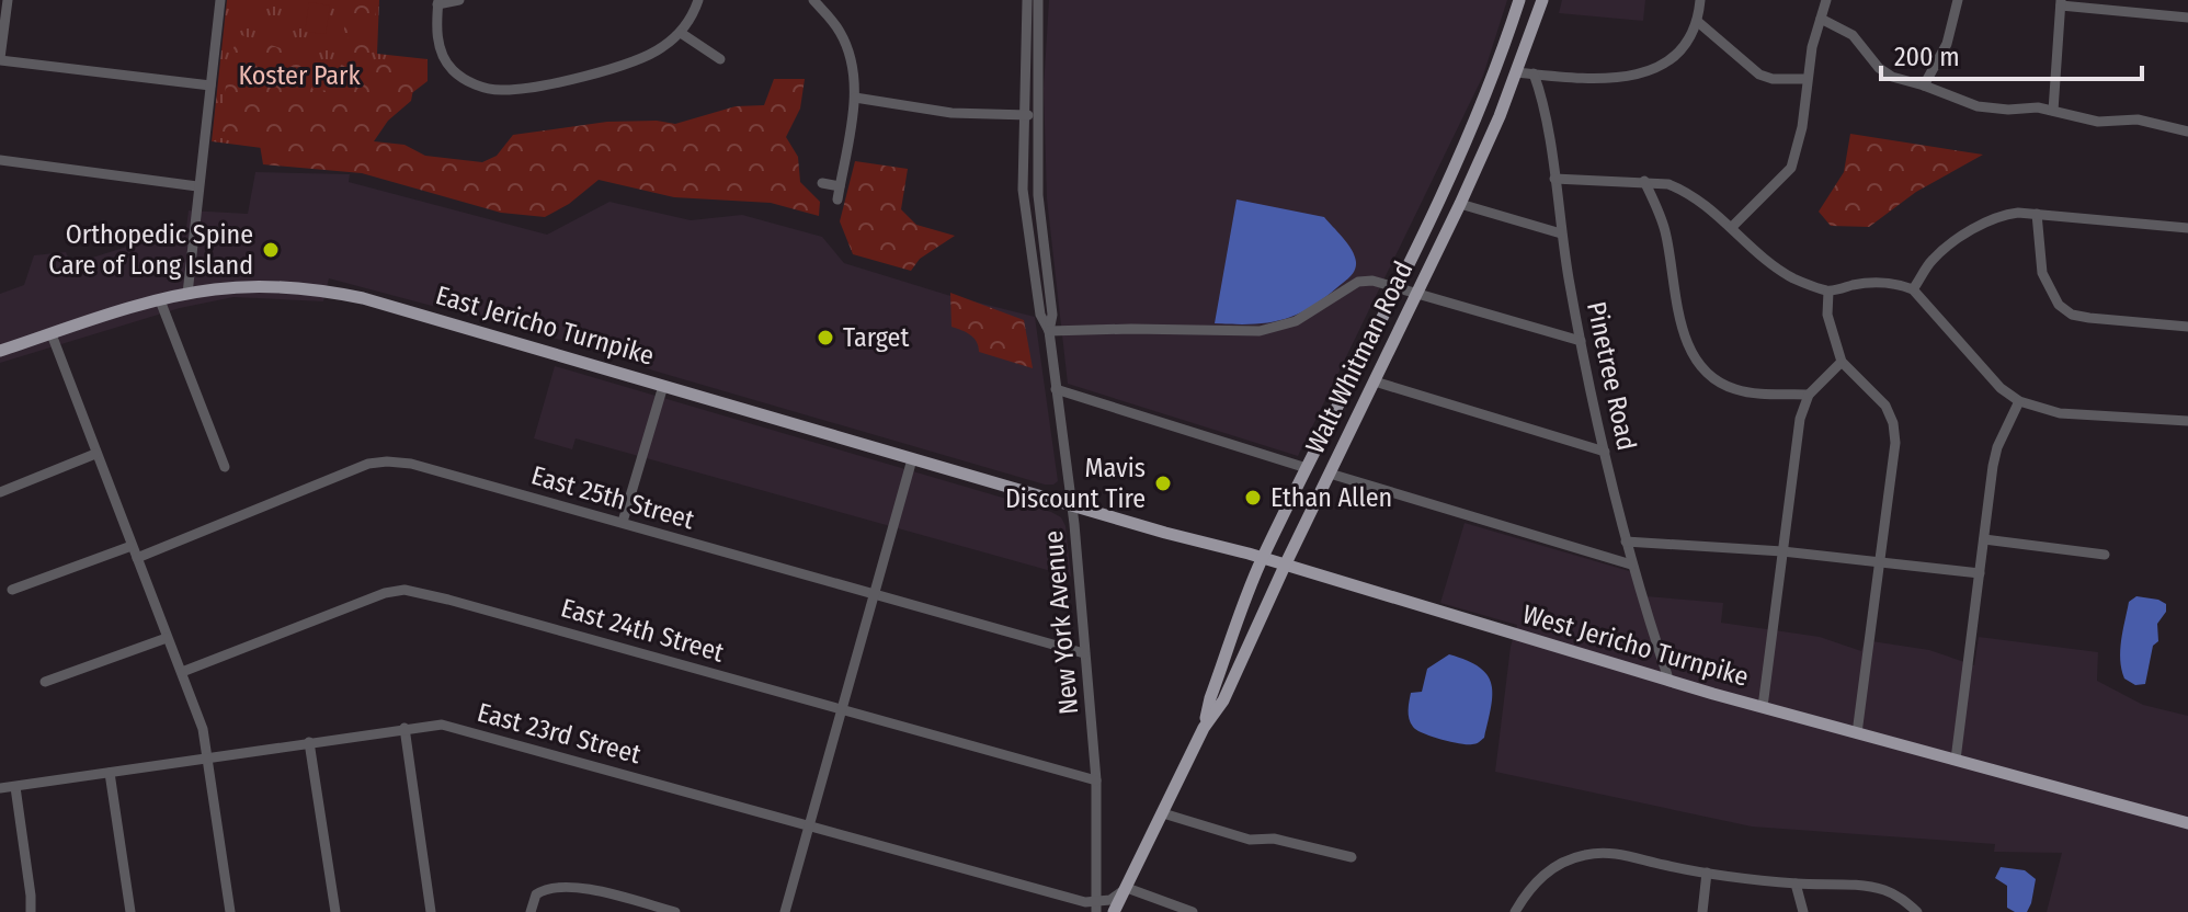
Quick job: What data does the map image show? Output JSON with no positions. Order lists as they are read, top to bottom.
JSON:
{
  "streets": {
    "main road": ["East Jericho Turnpike", "Walt Whitman Road", "West Jericho Turnpike"],
    "street": [
      "Pinetree Road",
      "East 25th Street",
      "New York Avenue",
      "East 24th Street",
      "East 23rd Street"
    ]
  },
  "crossings": [
    ["East Jericho Turnpike", "New York Avenue"],
    ["East Jericho Turnpike", "West Jericho Turnpike"],
    ["Walt Whitman Road", "West Jericho Turnpike"],
    ["Pinetree Road", "West Jericho Turnpike"],
    ["East 25th Street", "New York Avenue"],
    ["New York Avenue", "East 24th Street"],
    ["New York Avenue", "West Jericho Turnpike"],
    ["New York Avenue", "East 23rd Street"]
  ],
  "parks": ["Koster Park"],
  "places": [
    "Orthopedic Spine Care of Long Island",
    "Target",
    "Mavis Discount Tire",
    "Ethan Allen"
  ],
  "scale_bar": "200 m"
}
